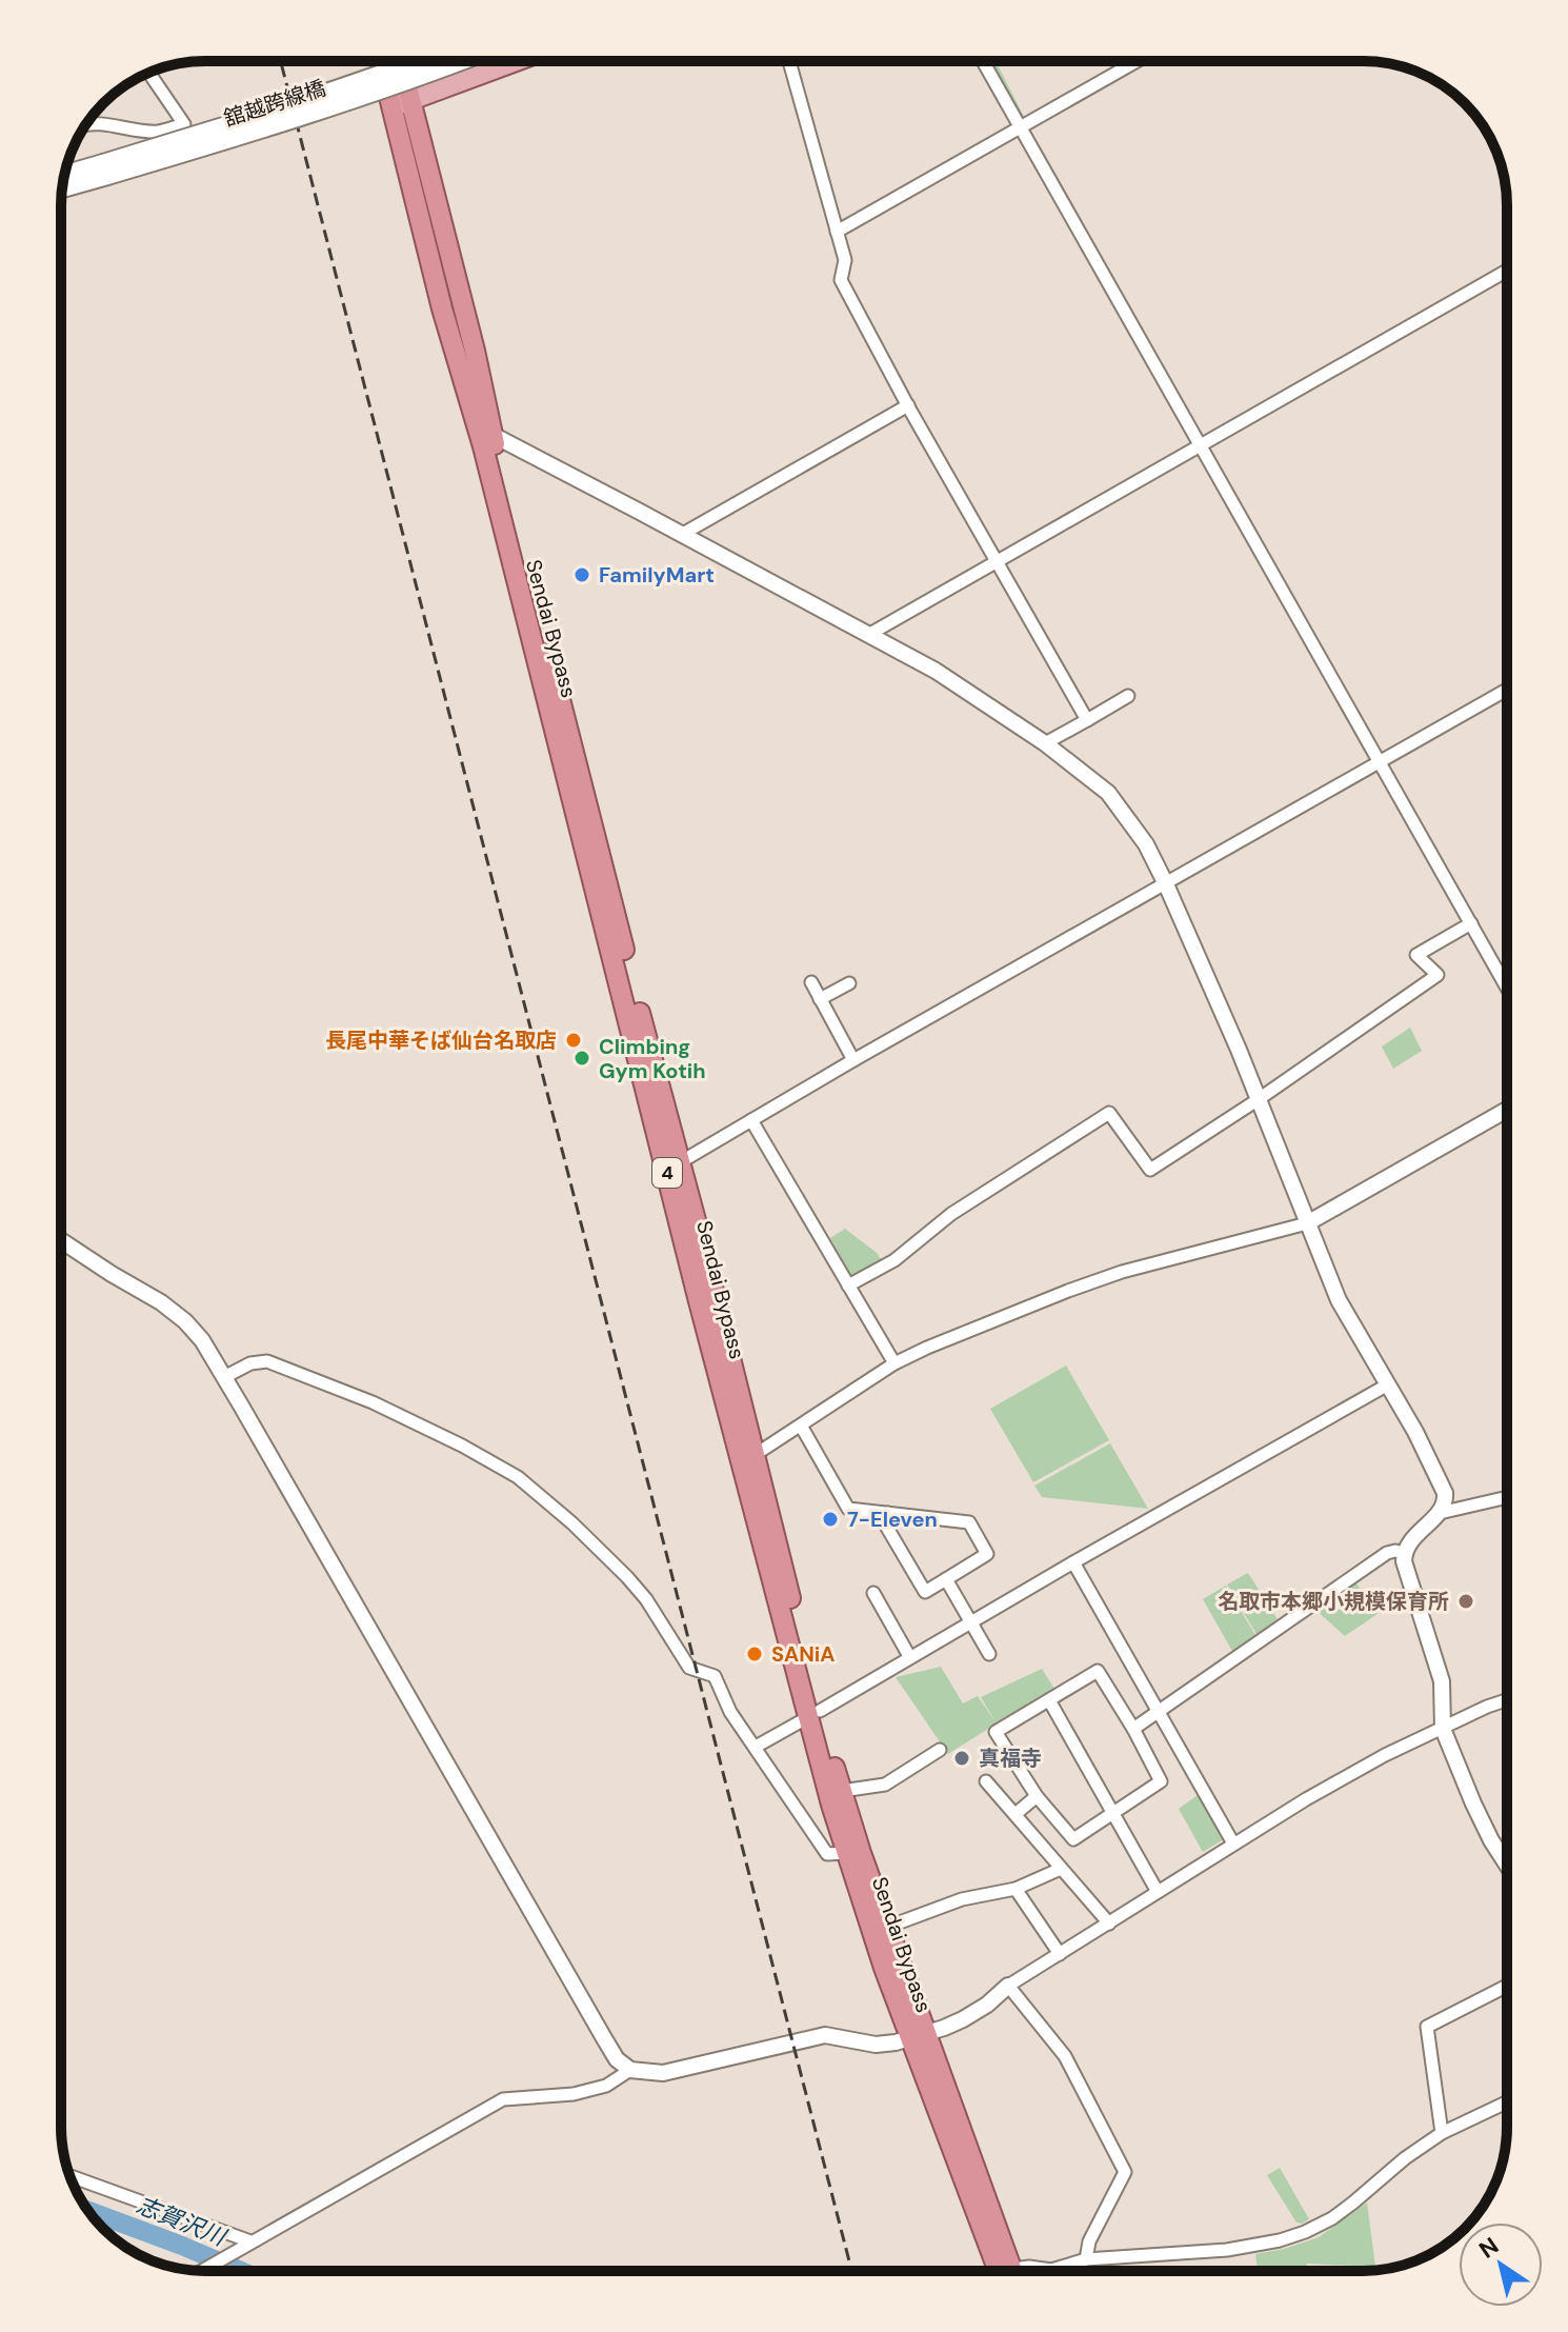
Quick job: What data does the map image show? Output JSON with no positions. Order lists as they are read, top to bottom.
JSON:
{
  "streets": {
    "highway": ["Sendai Bypass", "4"],
    "main road": ["舘越跨線橋"]
  },
  "water": ["志賀沢川"],
  "places": [
    "FamilyMart",
    "長尾中華そば仙台名取店",
    "Climbing Gym Kotih",
    "7-Eleven",
    "名取市本郷小規模保育所",
    "SANiA",
    "真福寺"
  ],
  "north": "top left"
}
